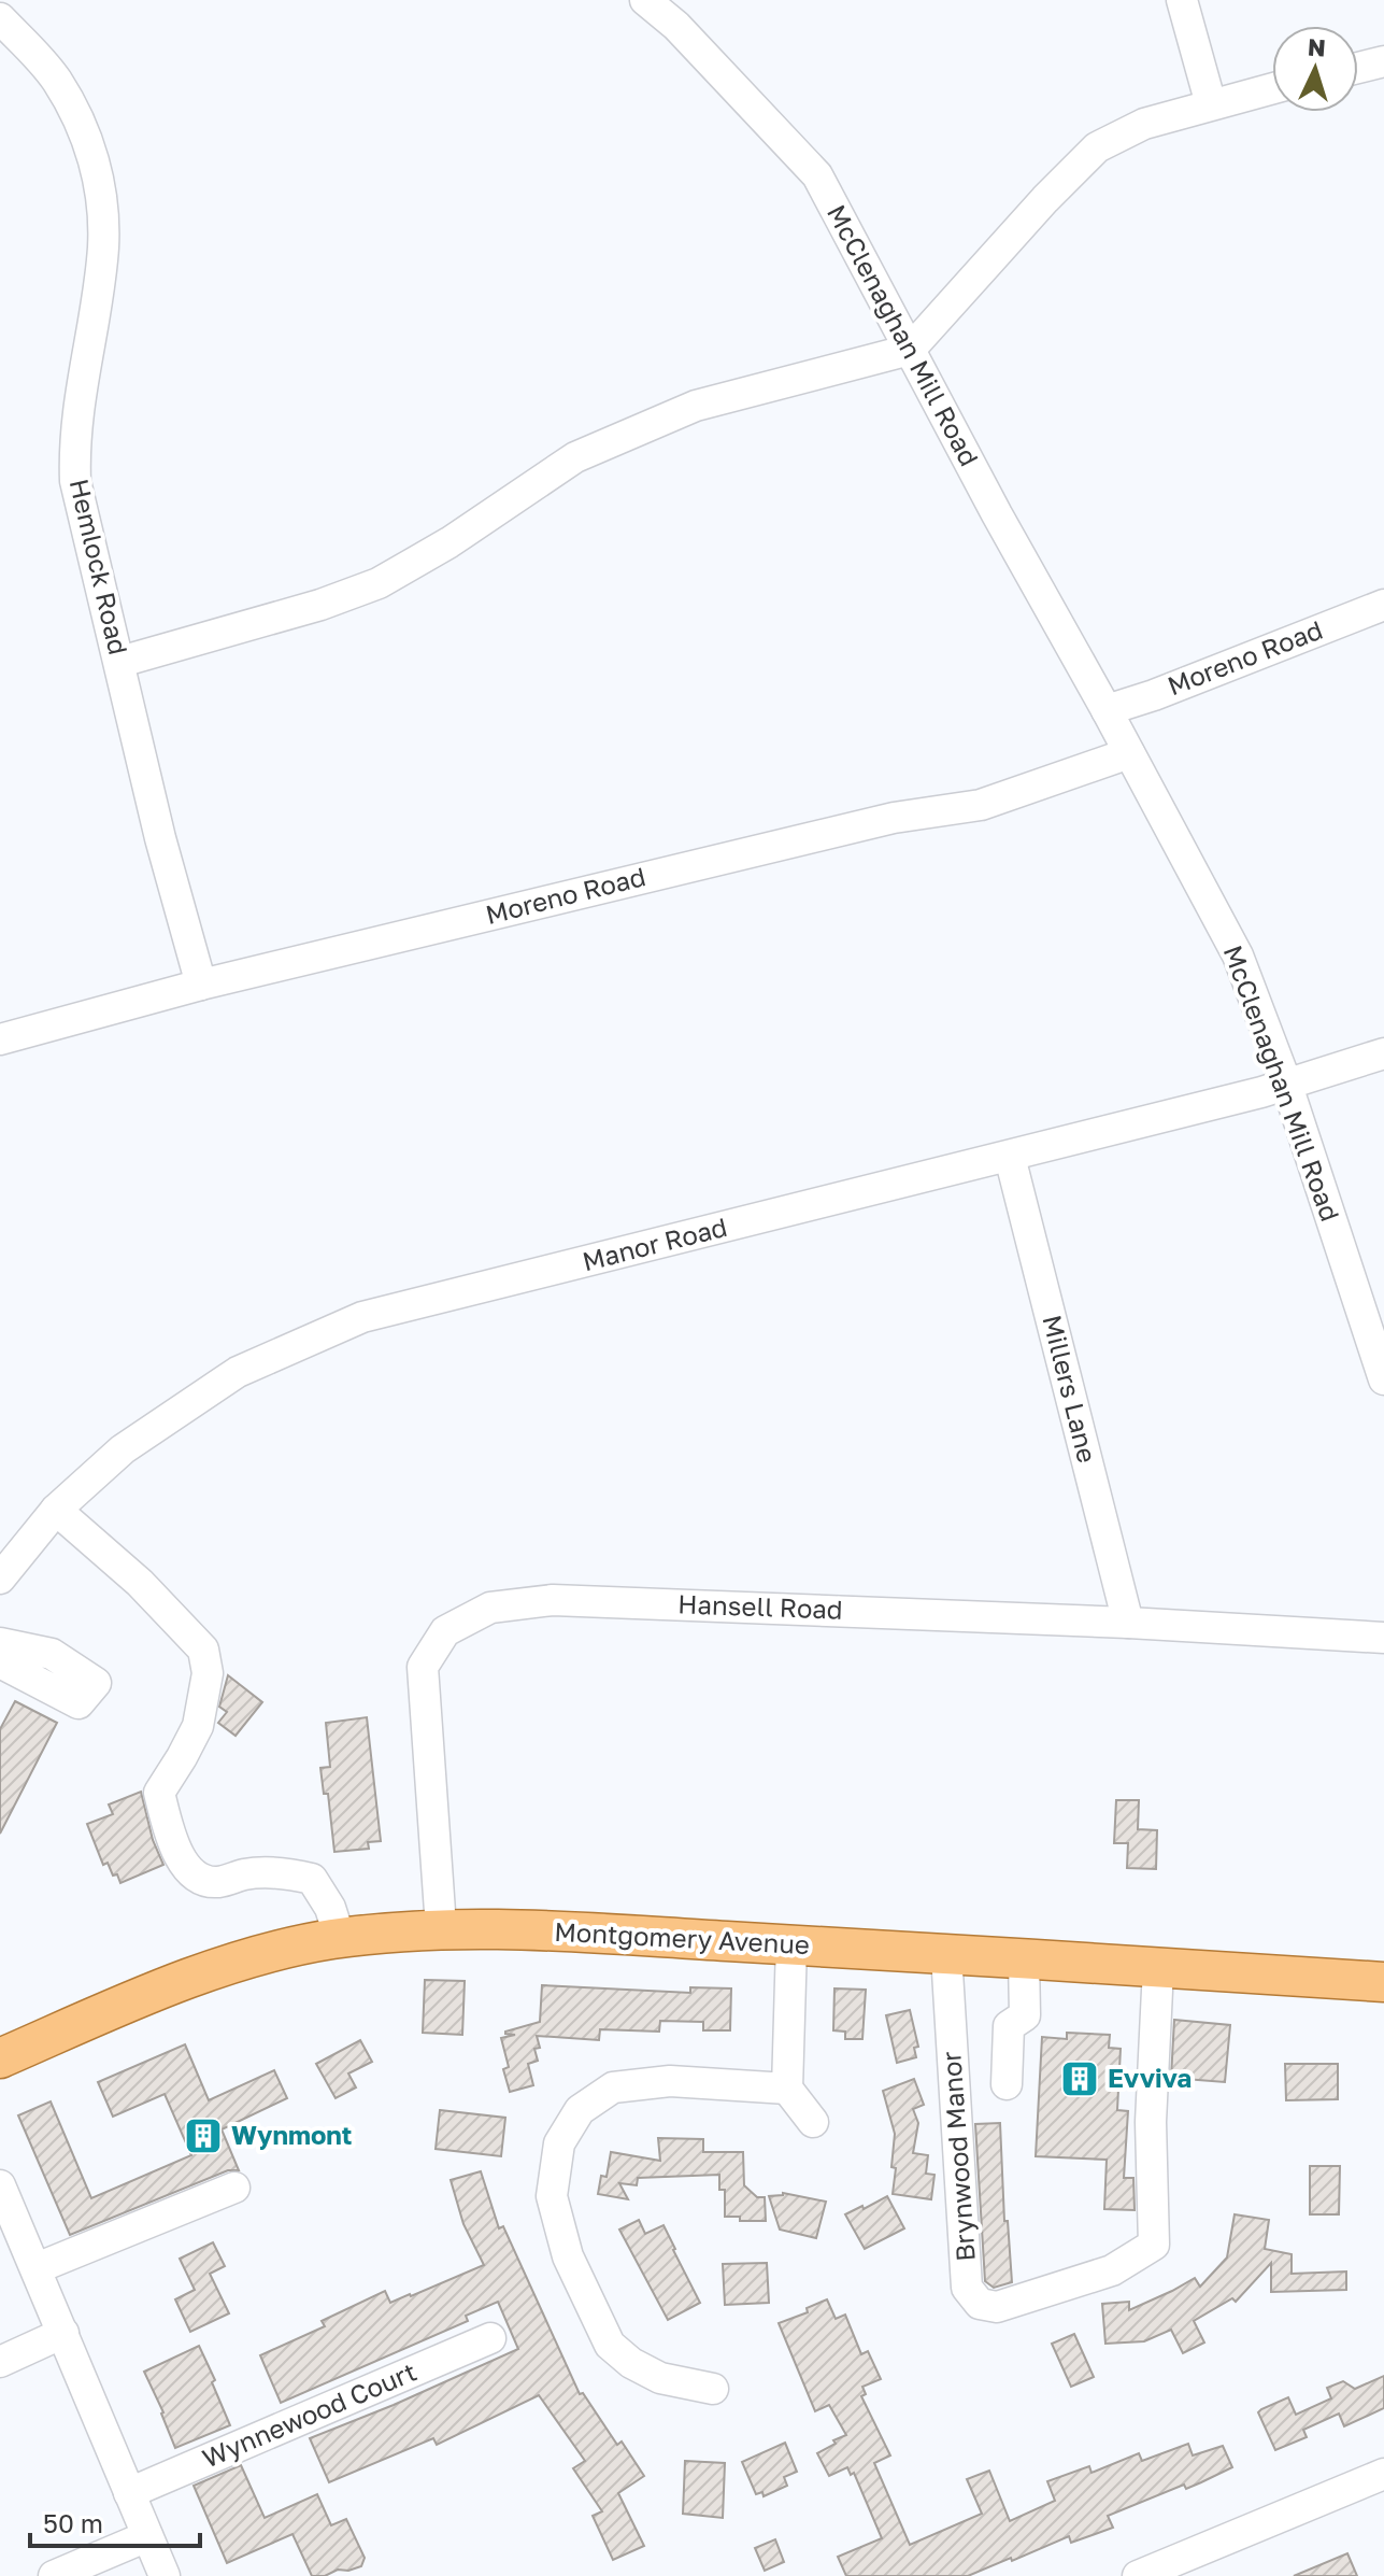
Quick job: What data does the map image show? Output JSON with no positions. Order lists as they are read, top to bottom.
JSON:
{
  "streets": {
    "main road": ["Montgomery Avenue"],
    "street": [
      "McClenaghan Mill Road",
      "Hemlock Road",
      "Moreno Road",
      "Manor Road",
      "Millers Lane",
      "Hansell Road",
      "Brynwood Manor",
      "Wynnewood Court"
    ]
  },
  "crossings": [
    ["McClenaghan Mill Road", "Moreno Road"],
    ["McClenaghan Mill Road", "Manor Road"],
    ["Hemlock Road", "Moreno Road"],
    ["Manor Road", "Millers Lane"],
    ["Millers Lane", "Hansell Road"],
    ["Hansell Road", "Montgomery Avenue"],
    ["Montgomery Avenue", "Brynwood Manor"]
  ],
  "places": {
    "building": ["Evviva", "Wynmont"]
  },
  "scale_bar": "50 m",
  "north": "top"
}
